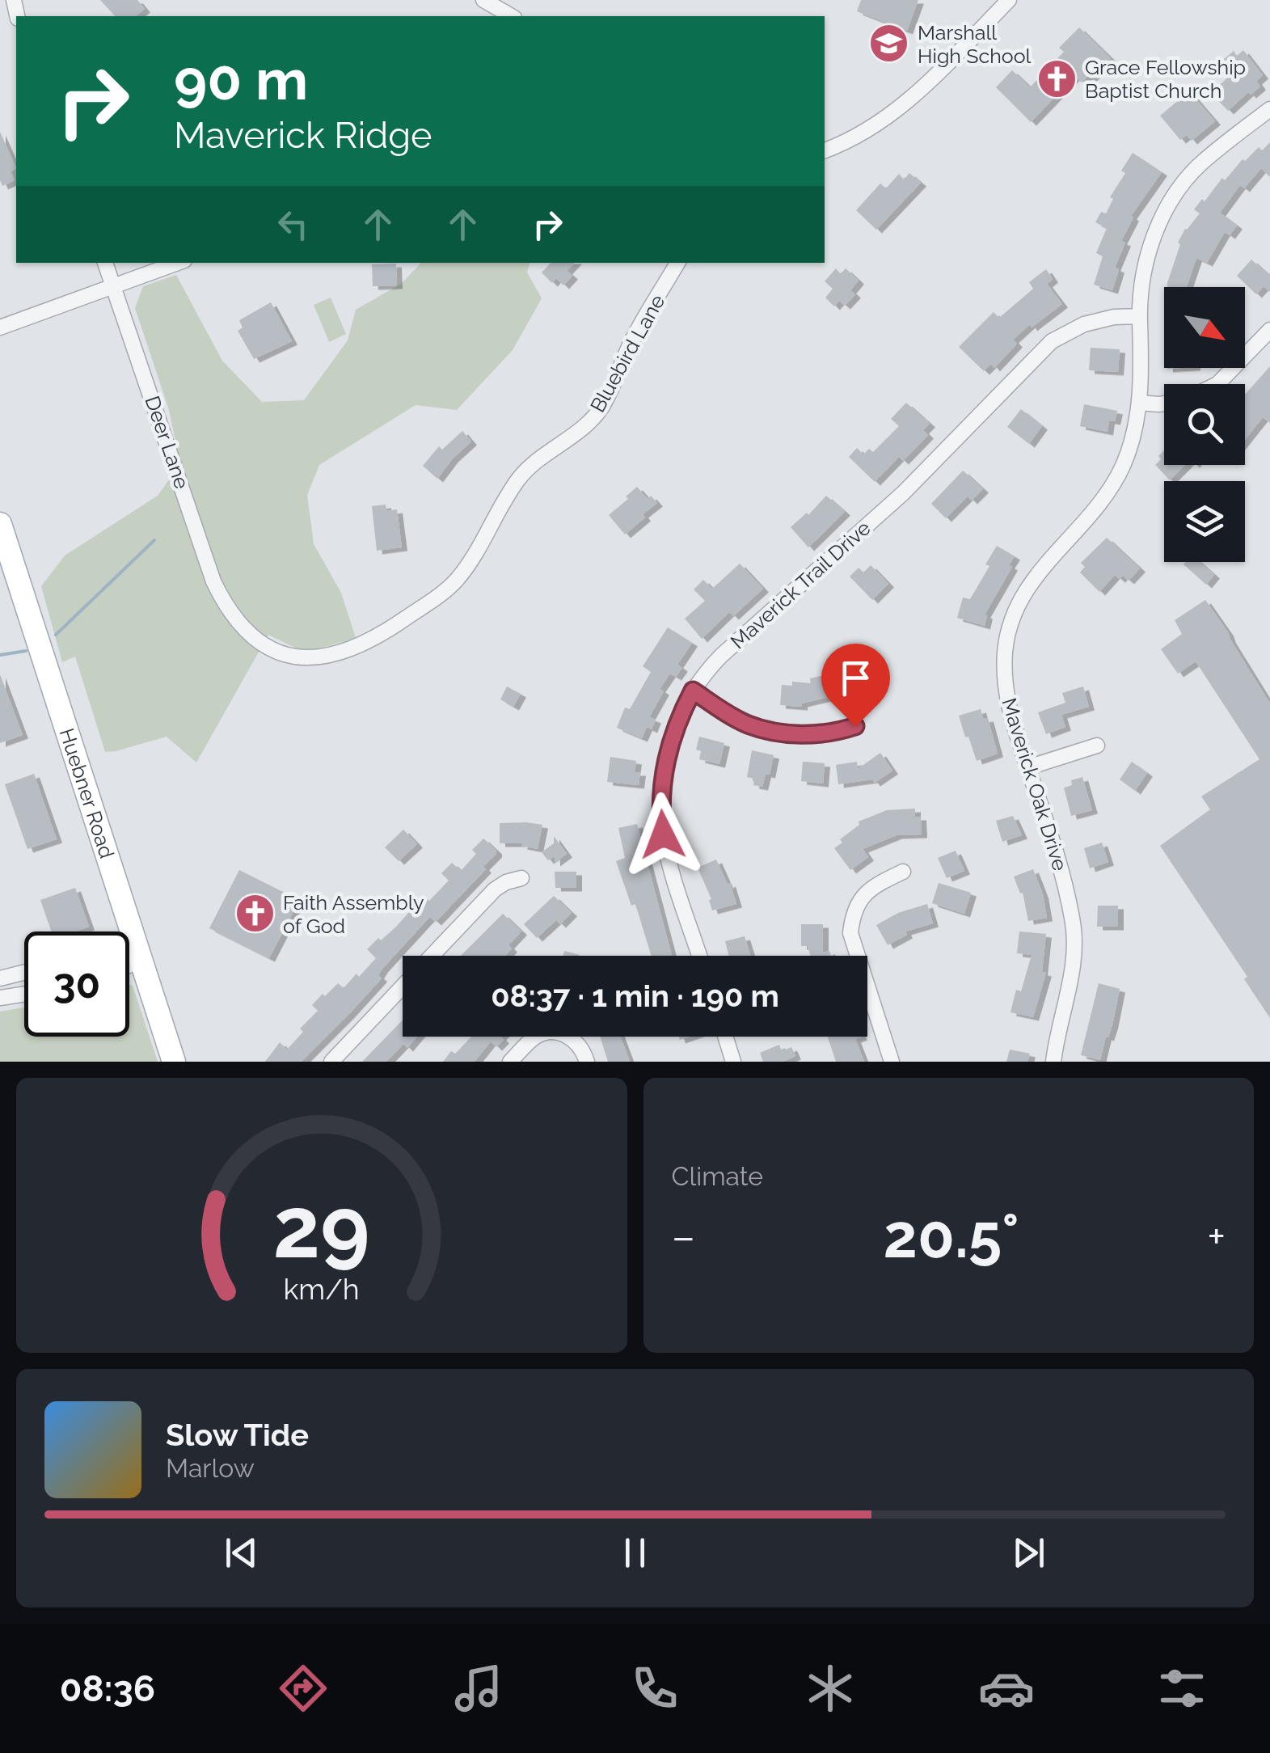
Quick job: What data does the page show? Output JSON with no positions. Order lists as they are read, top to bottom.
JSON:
{
  "streets": {
    "main road": ["Huebner Road"],
    "street": [
      "Bluebird Lane",
      "Deer Lane",
      "Maverick Trail Drive",
      "Maverick Oak Drive"
    ]
  },
  "crossings": [
    ["Bluebird Lane", "Deer Lane"],
    ["Maverick Trail Drive", "Maverick Oak Drive"]
  ],
  "places": {
    "school or university": ["Marshall High School"],
    "church": ["Grace Fellowship Baptist Church", "Faith Assembly of God"]
  },
  "north": "bottom right",
  "page": {
    "turn": ["90 m", "Maverick Ridge"],
    "limit": "30",
    "trip": "08:37 · 1 min · 190 m",
    "tile": "Climate",
    "heat": ["−", "20.5°", "+"],
    "song": ["Slow Tide", "Marlow"],
    "tabs": "08:36",
    "gauge": ["29", "km/h"]
  }
}
